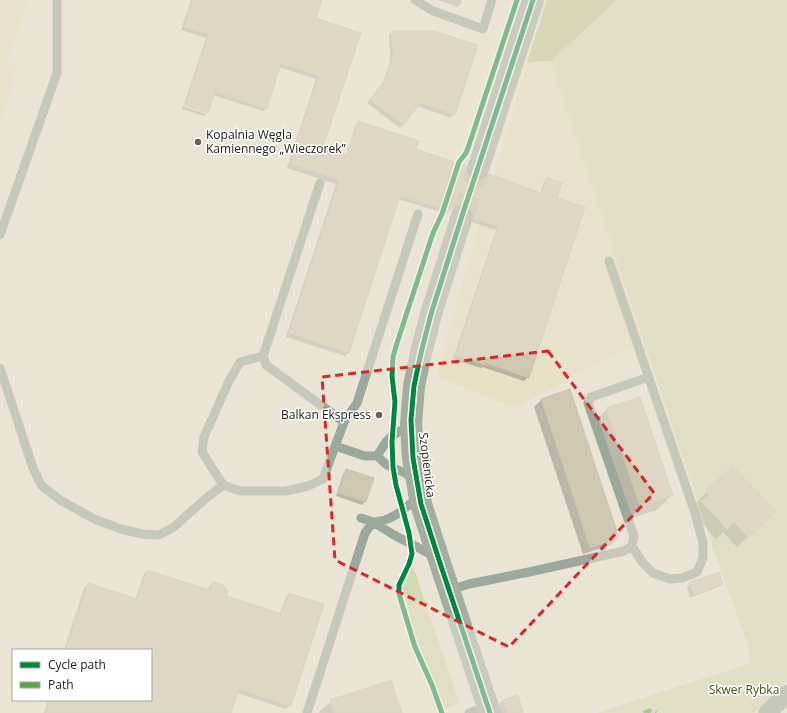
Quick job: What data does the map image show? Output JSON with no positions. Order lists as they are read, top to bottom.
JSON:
{
  "streets": {
    "street": ["Szopienicka"]
  },
  "parks": ["Skwer Rybka"],
  "places": ["Kopalnia Węgla Kamiennego „Wieczorek”", "Balkan Ekspress"],
  "legend": ["Cycle path", "Path"]
}
